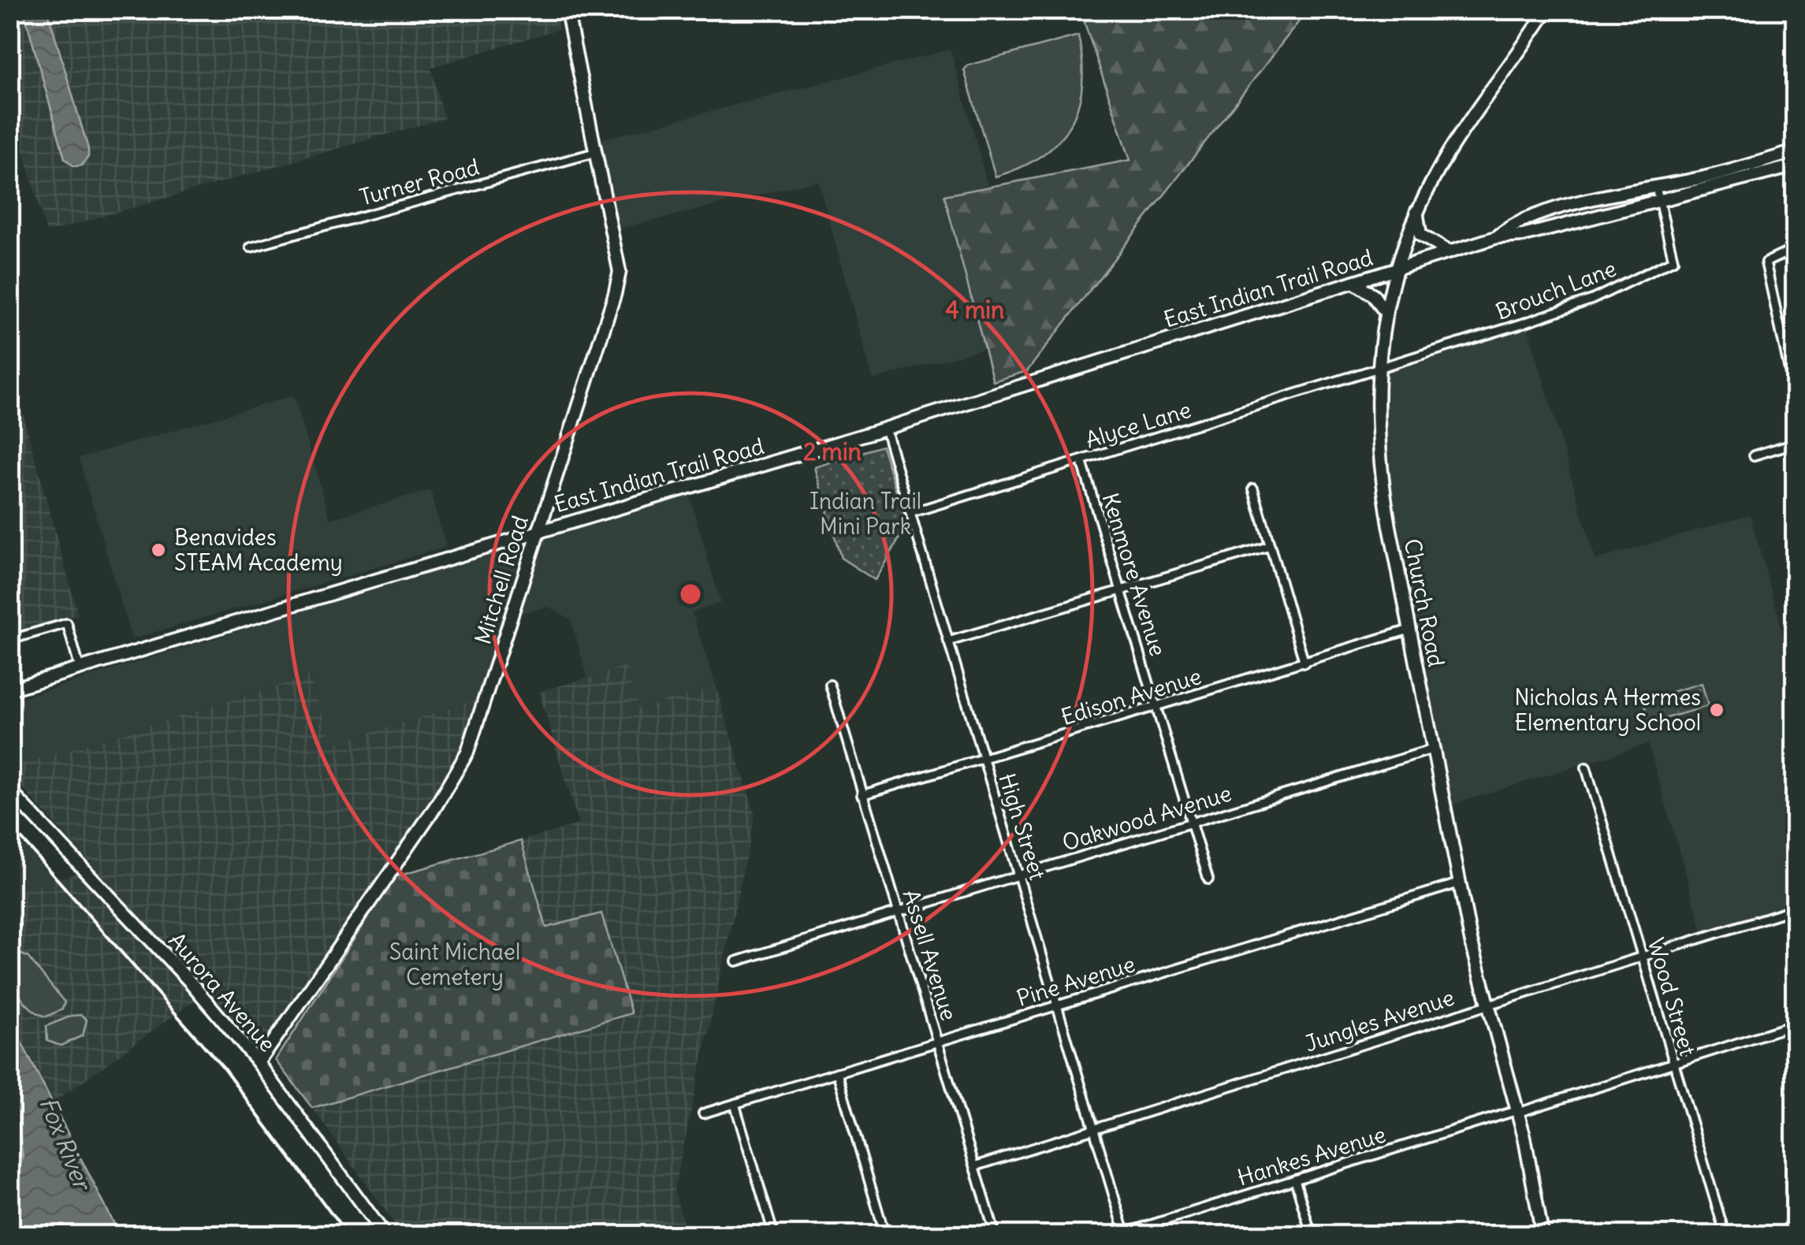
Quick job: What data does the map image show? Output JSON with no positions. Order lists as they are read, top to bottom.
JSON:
{
  "streets": {
    "main road": [
      "East Indian Trail Road",
      "Mitchell Road",
      "Church Road",
      "Aurora Avenue"
    ],
    "street": [
      "Turner Road",
      "Brouch Lane",
      "Alyce Lane",
      "Kenmore Avenue",
      "Edison Avenue",
      "Oakwood Avenue",
      "High Street",
      "Assell Avenue",
      "Pine Avenue",
      "Wood Street",
      "Jungles Avenue",
      "Hankes Avenue"
    ]
  },
  "crossings": [
    ["Turner Road", "Mitchell Road"],
    ["East Indian Trail Road", "Brouch Lane"],
    ["East Indian Trail Road", "Mitchell Road"],
    ["East Indian Trail Road", "Church Road"],
    ["East Indian Trail Road", "High Street"],
    ["Brouch Lane", "Alyce Lane"],
    ["Brouch Lane", "Church Road"],
    ["Alyce Lane", "Kenmore Avenue"],
    ["Alyce Lane", "Church Road"],
    ["Alyce Lane", "High Street"],
    ["Kenmore Avenue", "Edison Avenue"],
    ["Kenmore Avenue", "Oakwood Avenue"],
    ["Mitchell Road", "Aurora Avenue"],
    ["Church Road", "Edison Avenue"],
    ["Church Road", "Oakwood Avenue"],
    ["Church Road", "Pine Avenue"],
    ["Church Road", "Jungles Avenue"],
    ["Church Road", "Hankes Avenue"],
    ["Edison Avenue", "High Street"],
    ["Edison Avenue", "Assell Avenue"],
    ["Oakwood Avenue", "High Street"],
    ["Oakwood Avenue", "Assell Avenue"],
    ["High Street", "Pine Avenue"],
    ["High Street", "Jungles Avenue"],
    ["High Street", "Hankes Avenue"],
    ["Assell Avenue", "Pine Avenue"],
    ["Assell Avenue", "Jungles Avenue"],
    ["Wood Street", "Jungles Avenue"],
    ["Wood Street", "Hankes Avenue"]
  ],
  "water": ["Fox River"],
  "parks": ["Indian Trail Mini Park", "Saint Michael Cemetery"],
  "places": ["Benavides STEAM Academy", "Nicholas A Hermes Elementary School"],
  "rings": ["4 min", "2 min"]
}
